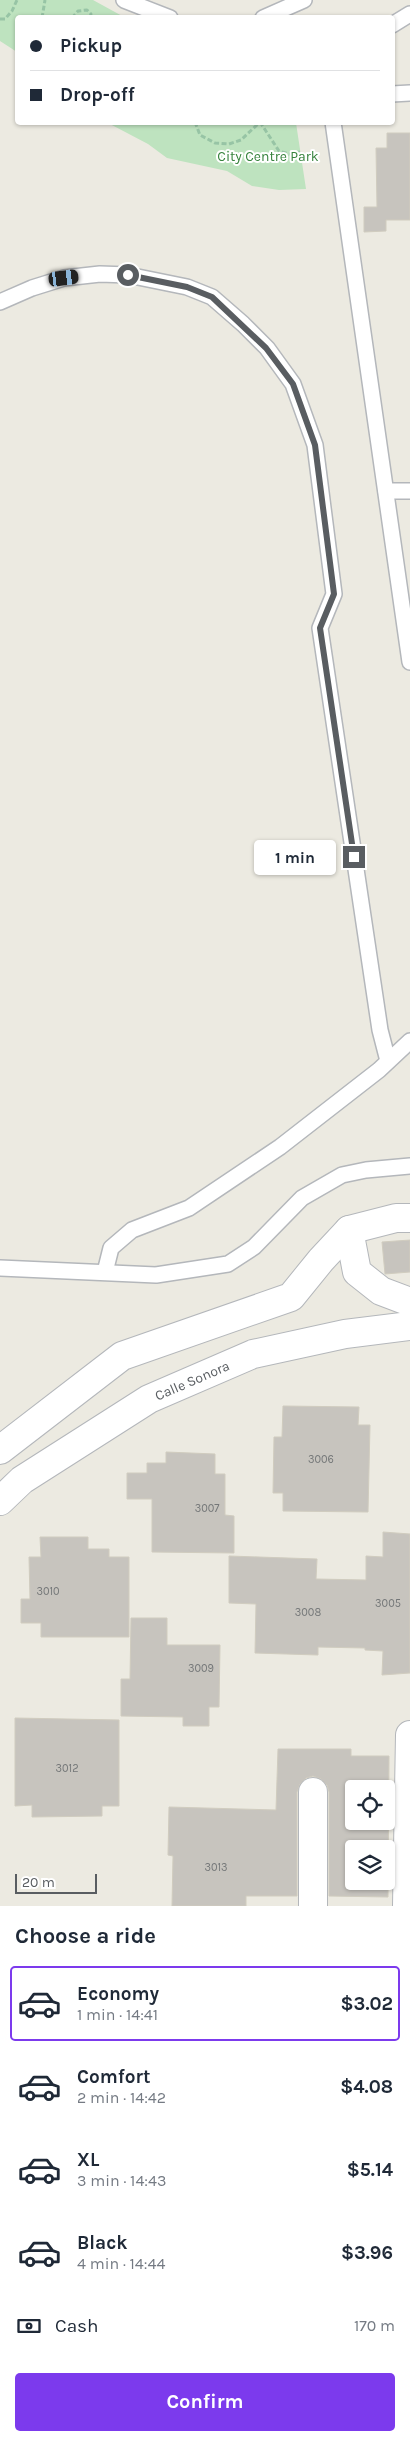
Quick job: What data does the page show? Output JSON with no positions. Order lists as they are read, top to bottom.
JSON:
{
  "streets": {
    "street": ["Calle Sonora"]
  },
  "parks": ["City Centre Park"],
  "house_numbers": [
    "3006",
    "3007",
    "3010",
    "3005",
    "3008",
    "3009",
    "3012",
    "3013"
  ],
  "scale_bar": "20 m",
  "page": {
    "banner": ["Pickup", "Drop-off"],
    "bubble": "1 min",
    "scale": "20 m",
    "heading": "Choose a ride",
    "list": [
      {
        "name": "Economy",
        "note": "1 min · 14:41",
        "value": "$3.02"
      },
      {
        "name": "Comfort",
        "note": "2 min · 14:42",
        "value": "$4.08"
      },
      {
        "name": "XL",
        "note": "3 min · 14:43",
        "value": "$5.14"
      },
      {
        "name": "Black",
        "note": "4 min · 14:44",
        "value": "$3.96"
      }
    ],
    "pay": ["Cash", "170 m"],
    "buttons": "Confirm"
  }
}
